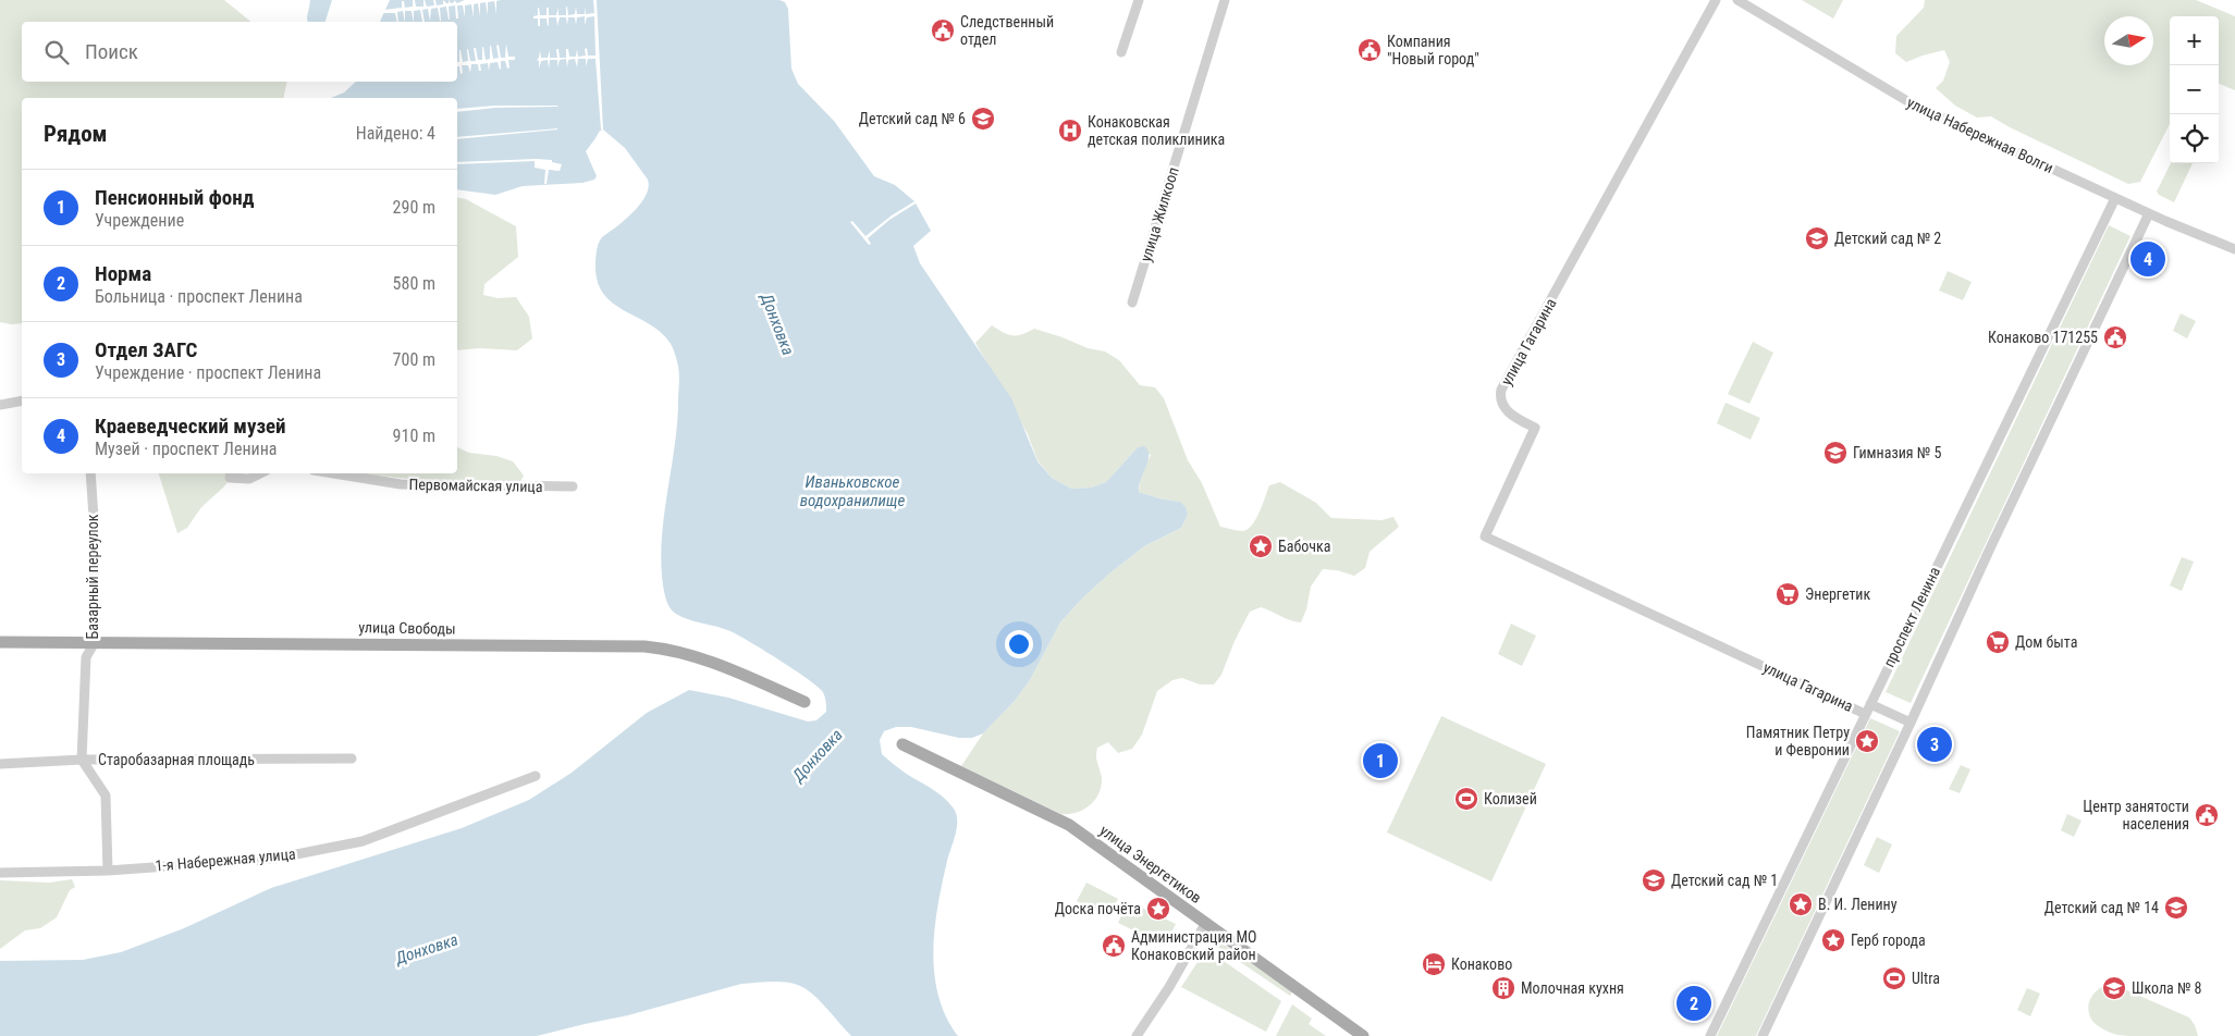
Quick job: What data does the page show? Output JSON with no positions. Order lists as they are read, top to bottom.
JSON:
{
  "streets": {
    "main road": ["улица Свободы", "улица Энергетиков"],
    "street": [
      "улица Набережная Волги",
      "улица Жилкооп",
      "улица Гагарина",
      "Первомайская улица",
      "Базарный переулок",
      "проспект Ленина",
      "Старобазарная площадь",
      "1-я Набережная улица"
    ]
  },
  "crossings": [
    ["улица Набережная Волги", "проспект Ленина"],
    ["улица Гагарина", "проспект Ленина"],
    ["Базарный переулок", "улица Свободы"],
    ["Базарный переулок", "Старобазарная площадь"]
  ],
  "water": ["Донховка", "Иваньковское водохранилище"],
  "places": {
    "public building": [
      "Следственный отдел",
      "Компания \"Новый город\"",
      "Конаково 171255",
      "Центр занятости населения",
      "Администрация МО Конаковский район"
    ],
    "school or university": [
      "Детский сад № 6",
      "Детский сад № 2",
      "Гимназия № 5",
      "Детский сад № 1",
      "Детский сад № 14",
      "Школа № 8"
    ],
    "hospital": ["Конаковская детская поликлиника"],
    "place": [
      "Бабочка",
      "Памятник Петру и Февронии",
      "В. И. Ленину",
      "Доска почёта",
      "Герб города"
    ],
    "supermarket": ["Энергетик", "Дом быта"],
    "sports": ["Колизей", "Ultra"],
    "hotel": ["Конаково"],
    "building": ["Молочная кухня"]
  },
  "north": "right",
  "page": {
    "map_buttons": ["+", "−"],
    "search": "Поиск",
    "heading": ["Рядом", "Найдено: 4"],
    "list": [
      {
        "mark": "1",
        "name": "Пенсионный фонд",
        "note": "Учреждение",
        "value": "290 m"
      },
      {
        "mark": "2",
        "name": "Норма",
        "note": "Больница · проспект Ленина",
        "value": "580 m"
      },
      {
        "mark": "3",
        "name": "Отдел ЗАГС",
        "note": "Учреждение · проспект Ленина",
        "value": "700 m"
      },
      {
        "mark": "4",
        "name": "Краеведческий музей",
        "note": "Музей · проспект Ленина",
        "value": "910 m"
      }
    ],
    "pins": [
      "4",
      "3",
      "1",
      "2"
    ]
  }
}
